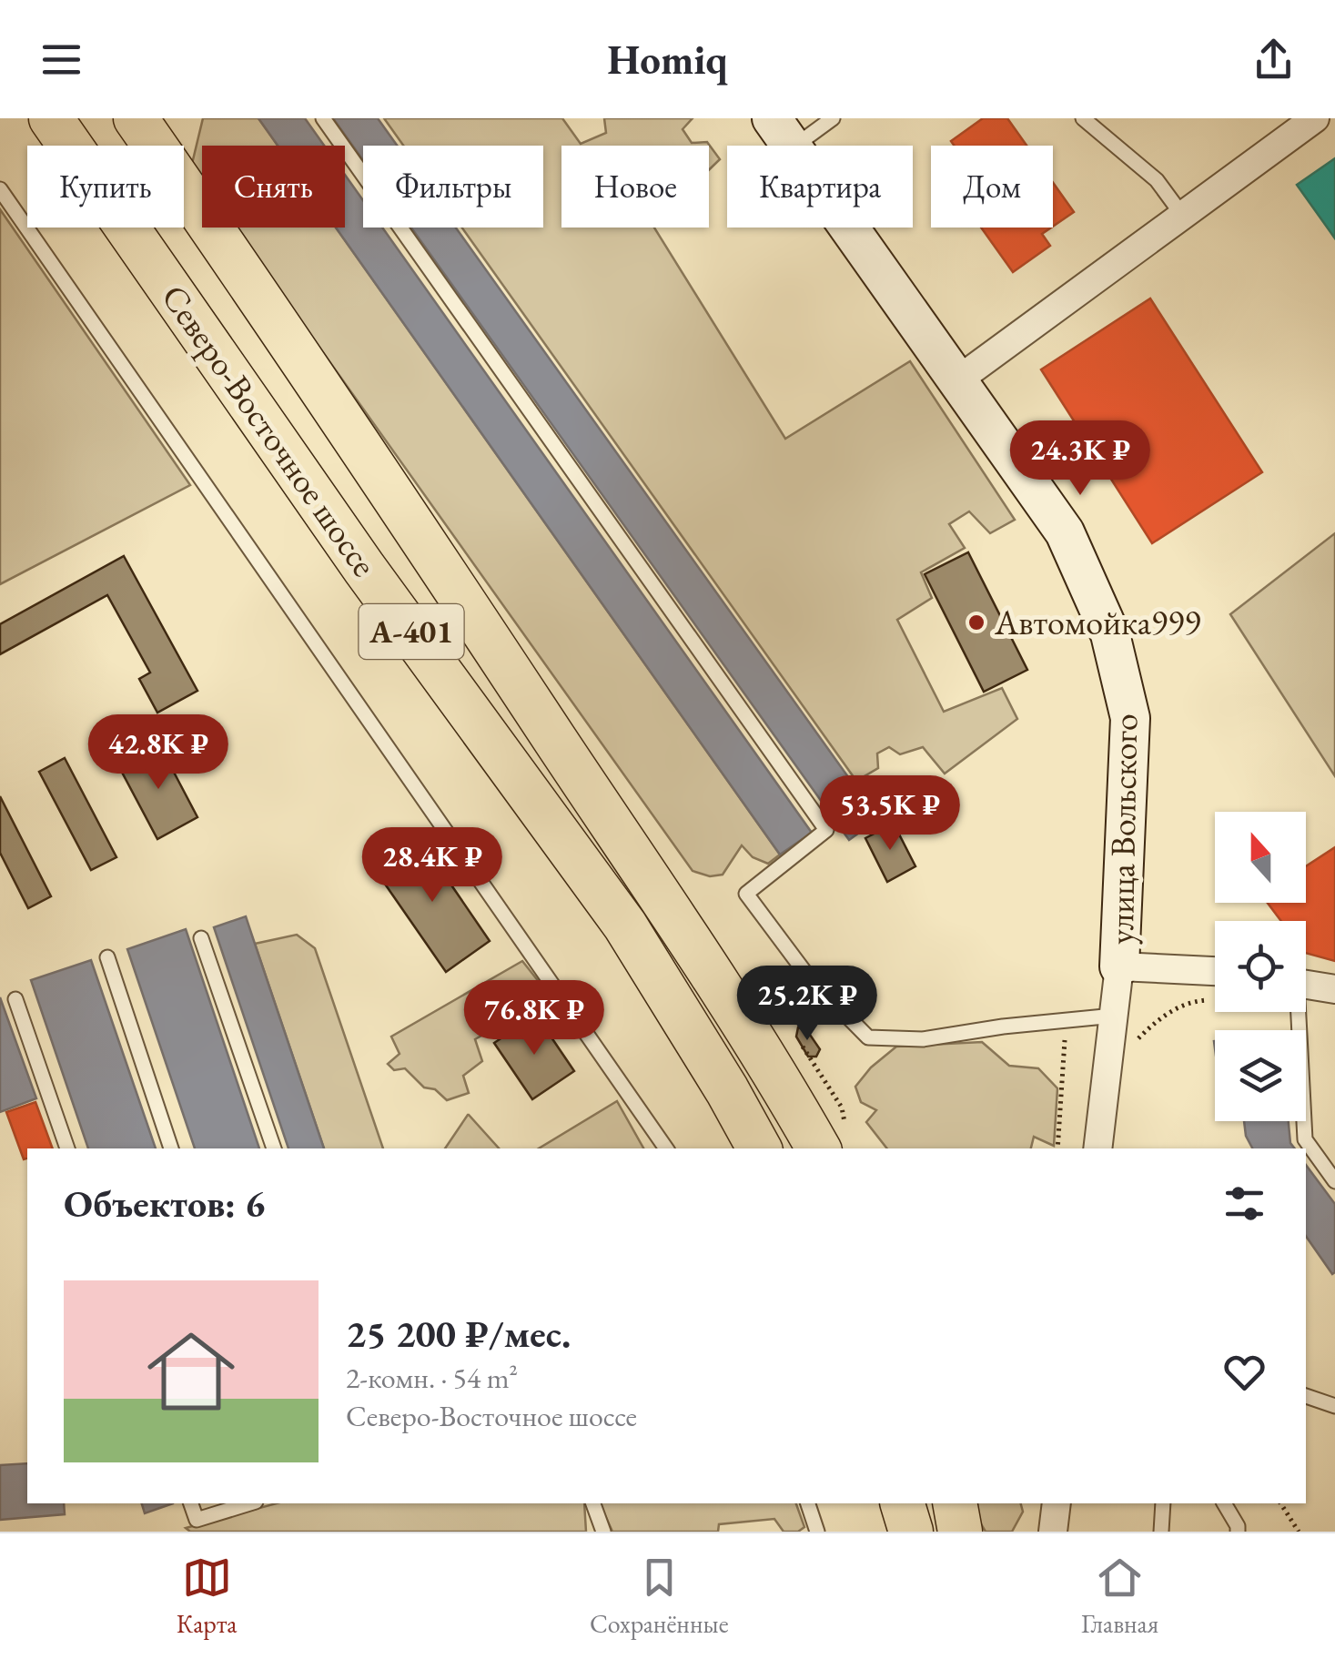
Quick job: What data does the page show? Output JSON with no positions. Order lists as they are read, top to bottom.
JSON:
{
  "streets": {
    "main road": ["Северо-Восточное шоссе", "А-401", "улица Вольского"]
  },
  "places": ["Автомойка999"],
  "north": "top",
  "page": {
    "header": "Homiq",
    "chip": [
      "Купить",
      "Снять",
      "Фильтры",
      "Новое",
      "Квартира",
      "Дом"
    ],
    "price": [
      "24.3K ₽",
      "42.8K ₽",
      "53.5K ₽",
      "28.4K ₽",
      "25.2K ₽",
      "76.8K ₽"
    ],
    "heading": "Объектов: 6",
    "list": [
      {
        "name": "25 200 ₽/мес.",
        "note": "2-комн. · 54 m² · Северо-Восточное шоссе"
      }
    ],
    "tabs": ["Карта", "Сохранённые", "Главная"]
  }
}
